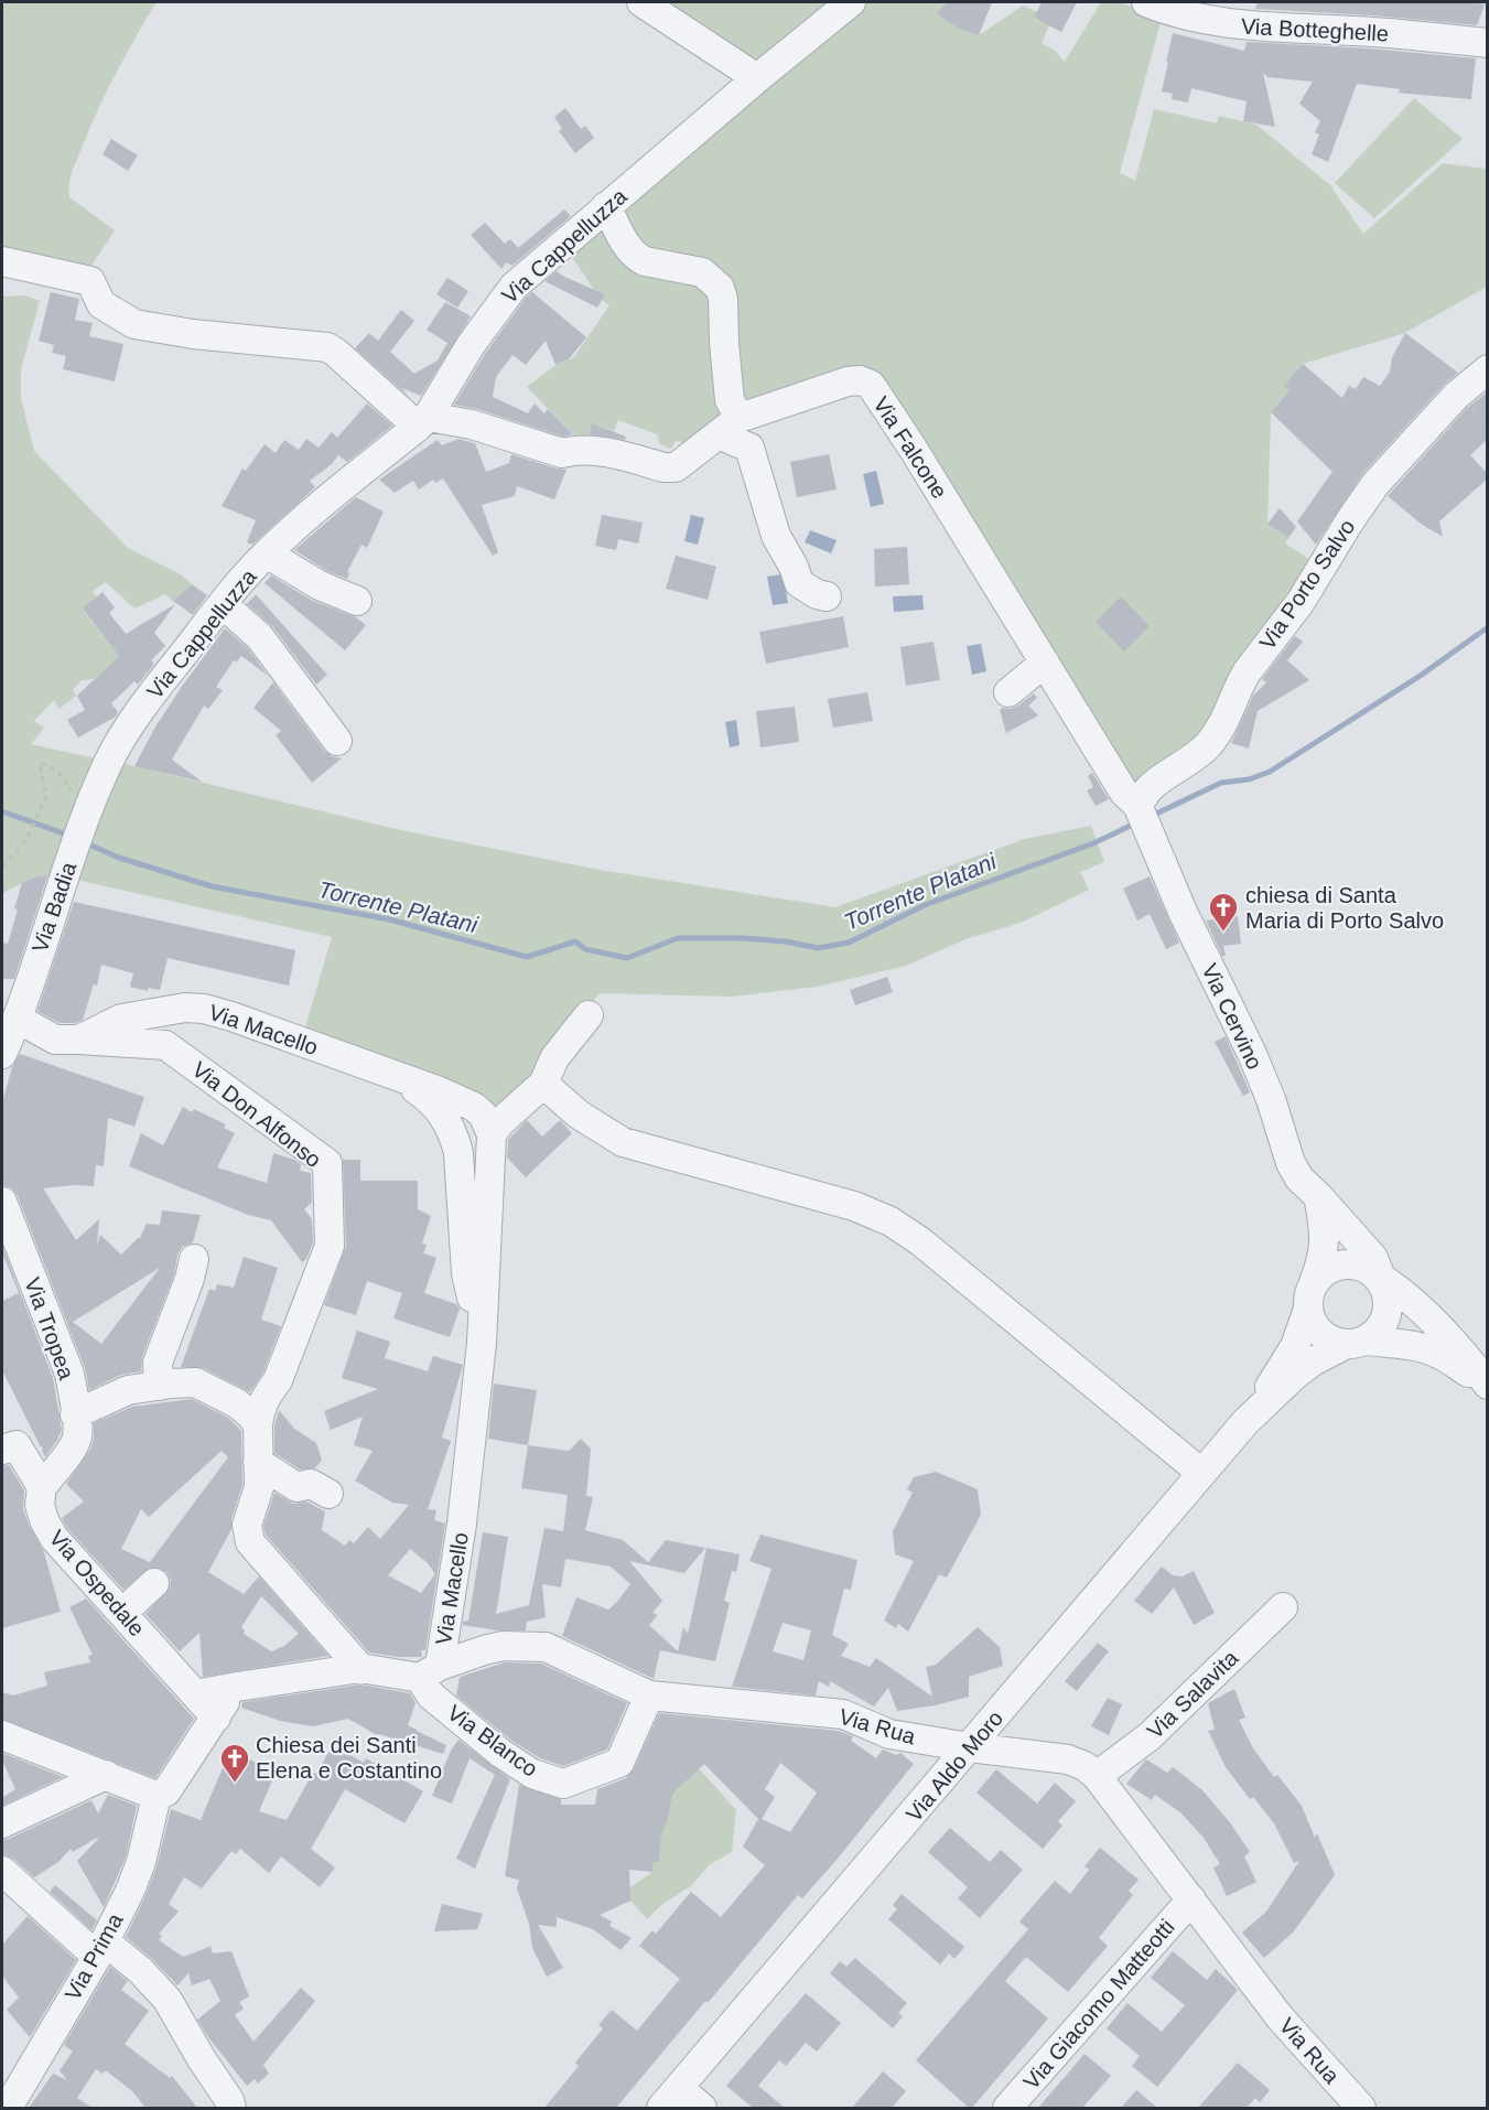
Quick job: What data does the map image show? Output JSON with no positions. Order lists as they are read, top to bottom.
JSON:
{
  "streets": {
    "street": [
      "Via Botteghelle",
      "Via Cappelluzza",
      "Via Falcone",
      "Via Porto Salvo",
      "Via Badia",
      "Via Cervino",
      "Via Macello",
      "Via Don Alfonso",
      "Via Tropea",
      "Via Ospedale",
      "Via Salavita",
      "Via Rua",
      "Via Blanco",
      "Via Aldo Moro",
      "Via Prima",
      "Via Giacomo Matteotti"
    ]
  },
  "crossings": [
    ["Via Cappelluzza", "Via Falcone"],
    ["Via Cappelluzza", "Via Badia"],
    ["Via Falcone", "Via Porto Salvo"],
    ["Via Falcone", "Via Cervino"],
    ["Via Porto Salvo", "Via Cervino"],
    ["Via Macello", "Via Don Alfonso"],
    ["Via Macello", "Via Rua"],
    ["Via Macello", "Via Blanco"],
    ["Via Tropea", "Via Ospedale"],
    ["Via Salavita", "Via Rua"],
    ["Via Rua", "Via Blanco"],
    ["Via Rua", "Via Aldo Moro"],
    ["Via Rua", "Via Giacomo Matteotti"]
  ],
  "water": ["Torrente Platani"],
  "places": {
    "church": ["chiesa di Santa Maria di Porto Salvo", "Chiesa dei Santi Elena e Costantino"]
  }
}
